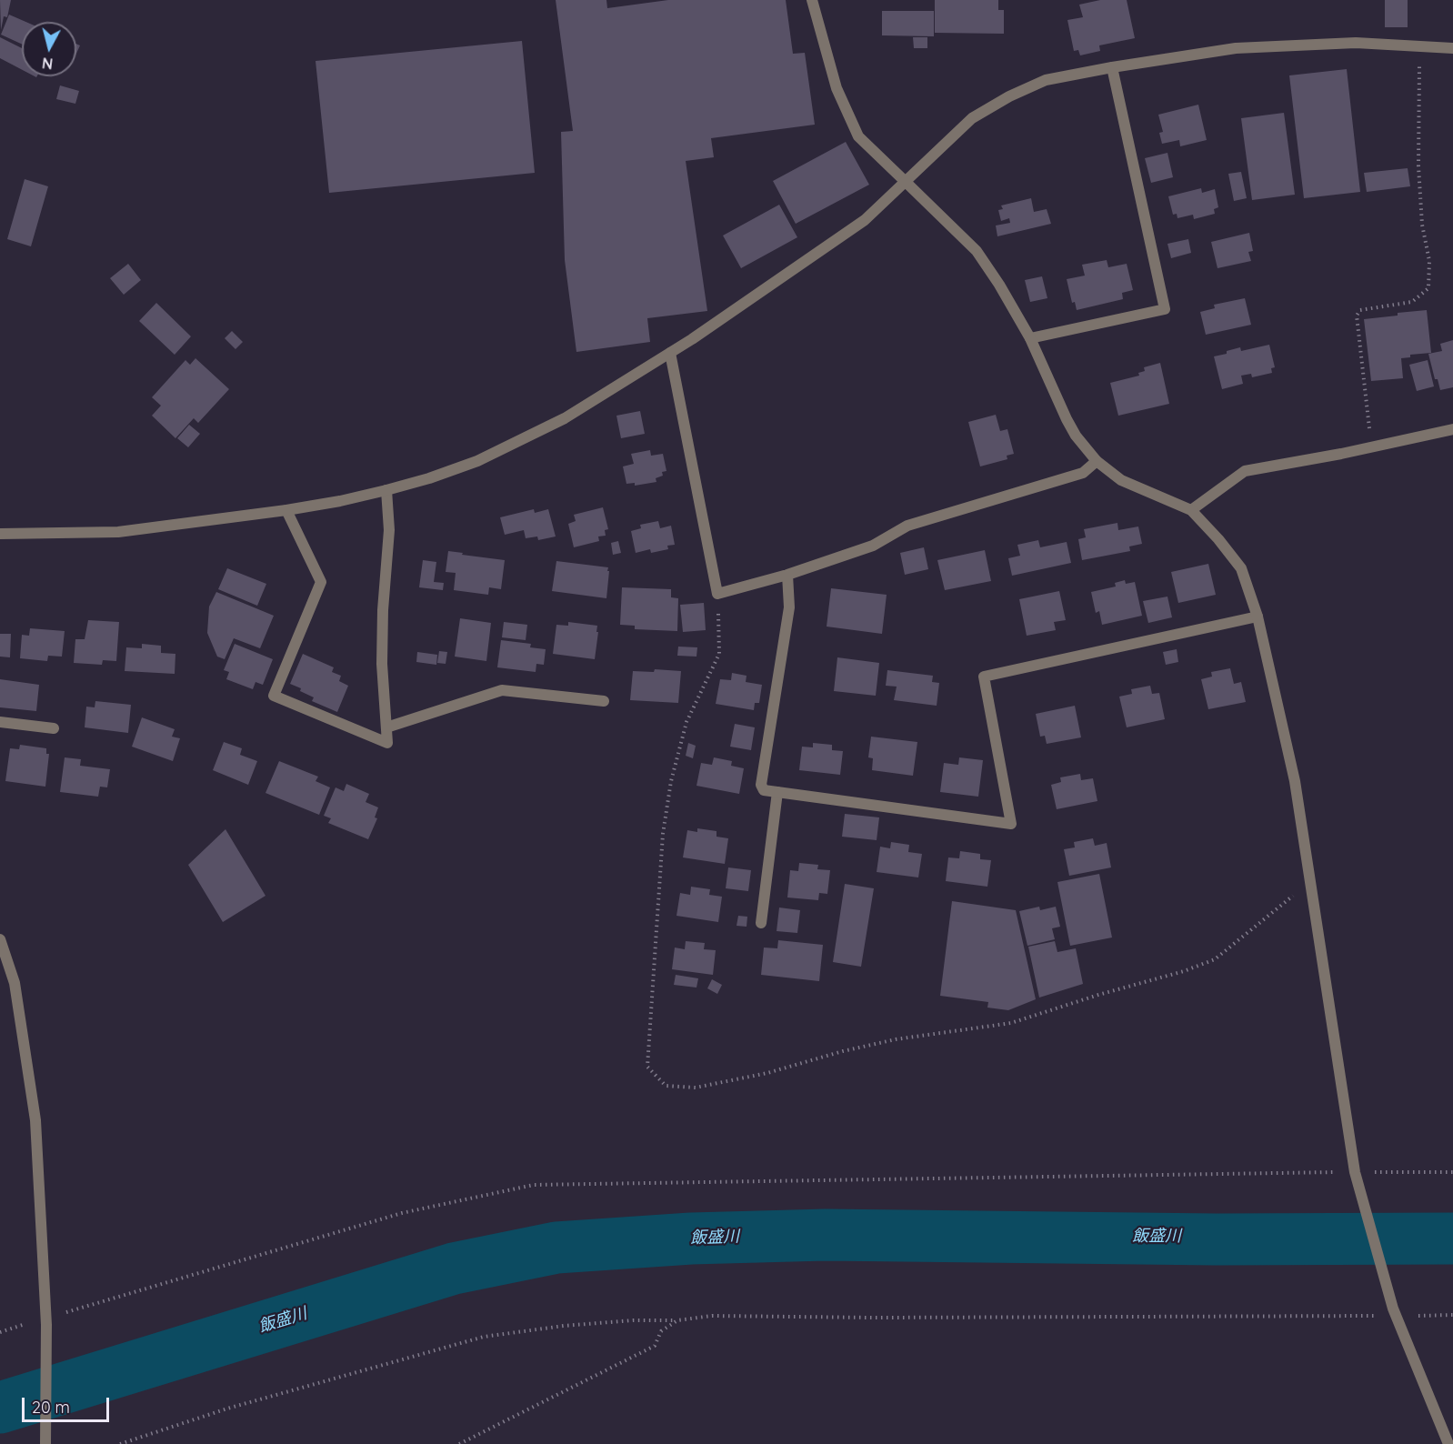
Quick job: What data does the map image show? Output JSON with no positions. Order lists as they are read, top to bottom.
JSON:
{
  "water": ["飯盛川"],
  "scale_bar": "20 m",
  "north": "bottom"
}
